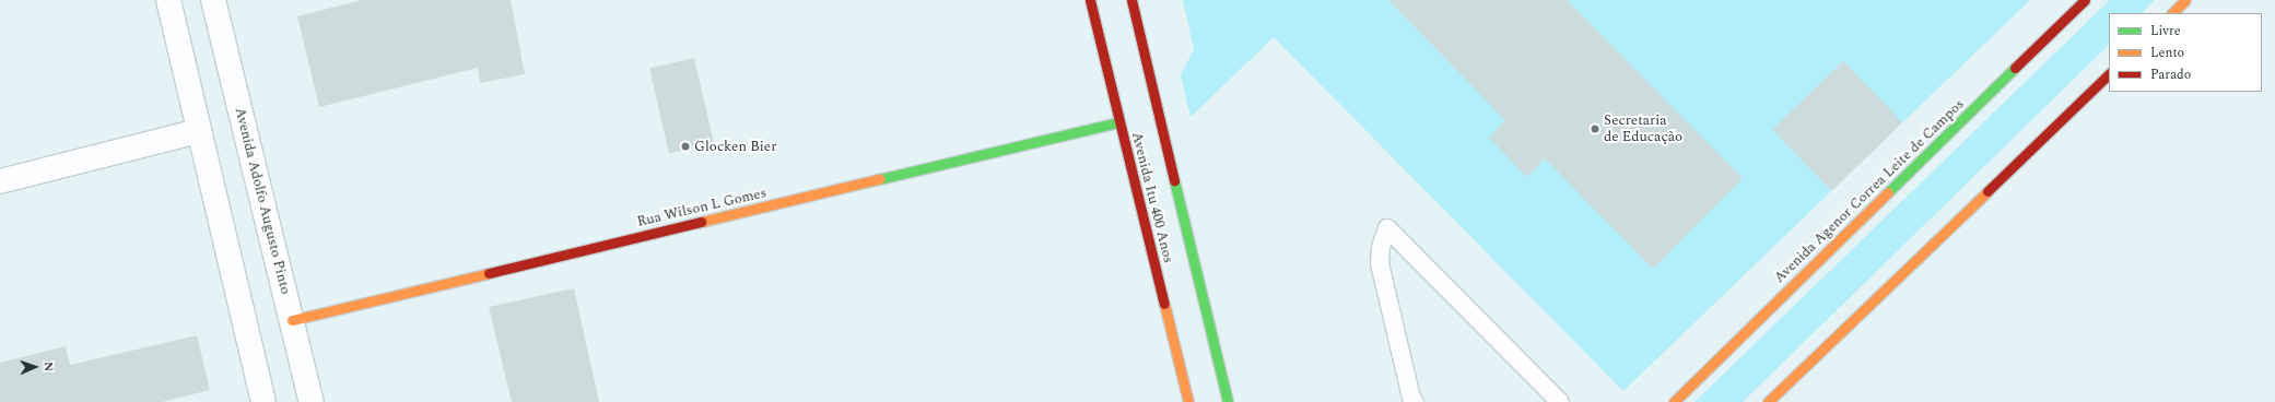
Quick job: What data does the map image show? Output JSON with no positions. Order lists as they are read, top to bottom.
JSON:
{
  "streets": {
    "street": [
      "Avenida Agenor Correa Leite de Campos",
      "Avenida Itu 400 Anos",
      "Avenida Adolfo Augusto Pinto",
      "Rua Wilson L Gomes"
    ]
  },
  "crossings": [
    ["Avenida Itu 400 Anos", "Rua Wilson L Gomes"],
    ["Avenida Adolfo Augusto Pinto", "Rua Wilson L Gomes"]
  ],
  "places": ["Secretaria de Educação", "Glocken Bier"],
  "legend": ["Livre", "Lento", "Parado"],
  "north": "right"
}
